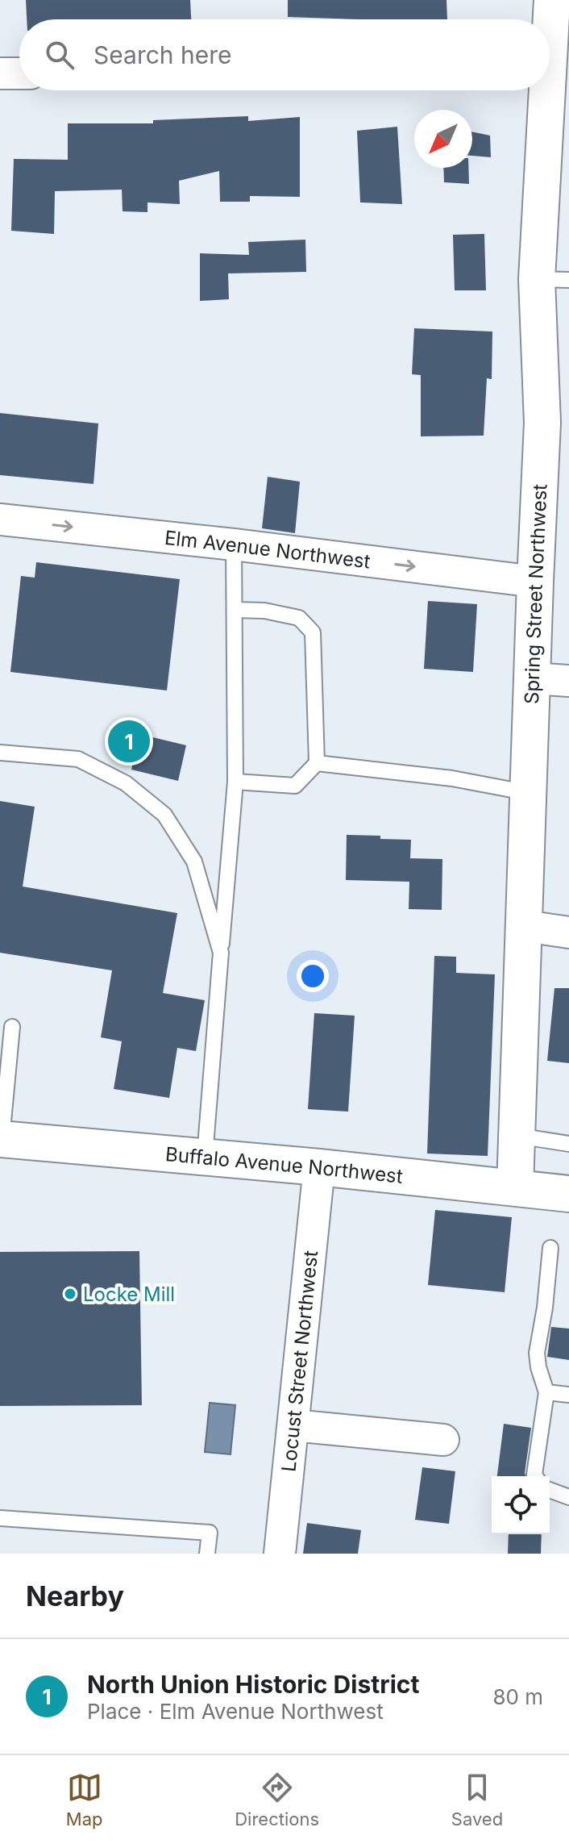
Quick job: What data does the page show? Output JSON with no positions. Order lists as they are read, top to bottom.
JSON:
{
  "streets": {
    "street": [
      "Elm Avenue Northwest",
      "Spring Street Northwest",
      "Buffalo Avenue Northwest",
      "Locust Street Northwest"
    ]
  },
  "crossings": [
    ["Elm Avenue Northwest", "Spring Street Northwest"],
    ["Spring Street Northwest", "Buffalo Avenue Northwest"],
    ["Buffalo Avenue Northwest", "Locust Street Northwest"]
  ],
  "one_way": ["Elm Avenue Northwest"],
  "places": ["Locke Mill"],
  "north": "bottom left",
  "page": {
    "search": "Search here",
    "pins": "1",
    "heading": "Nearby",
    "list": [
      {
        "mark": "1",
        "name": "North Union Historic District",
        "note": "Place · Elm Avenue Northwest",
        "value": "80 m"
      }
    ],
    "nav": ["Map", "Directions", "Saved"]
  }
}
